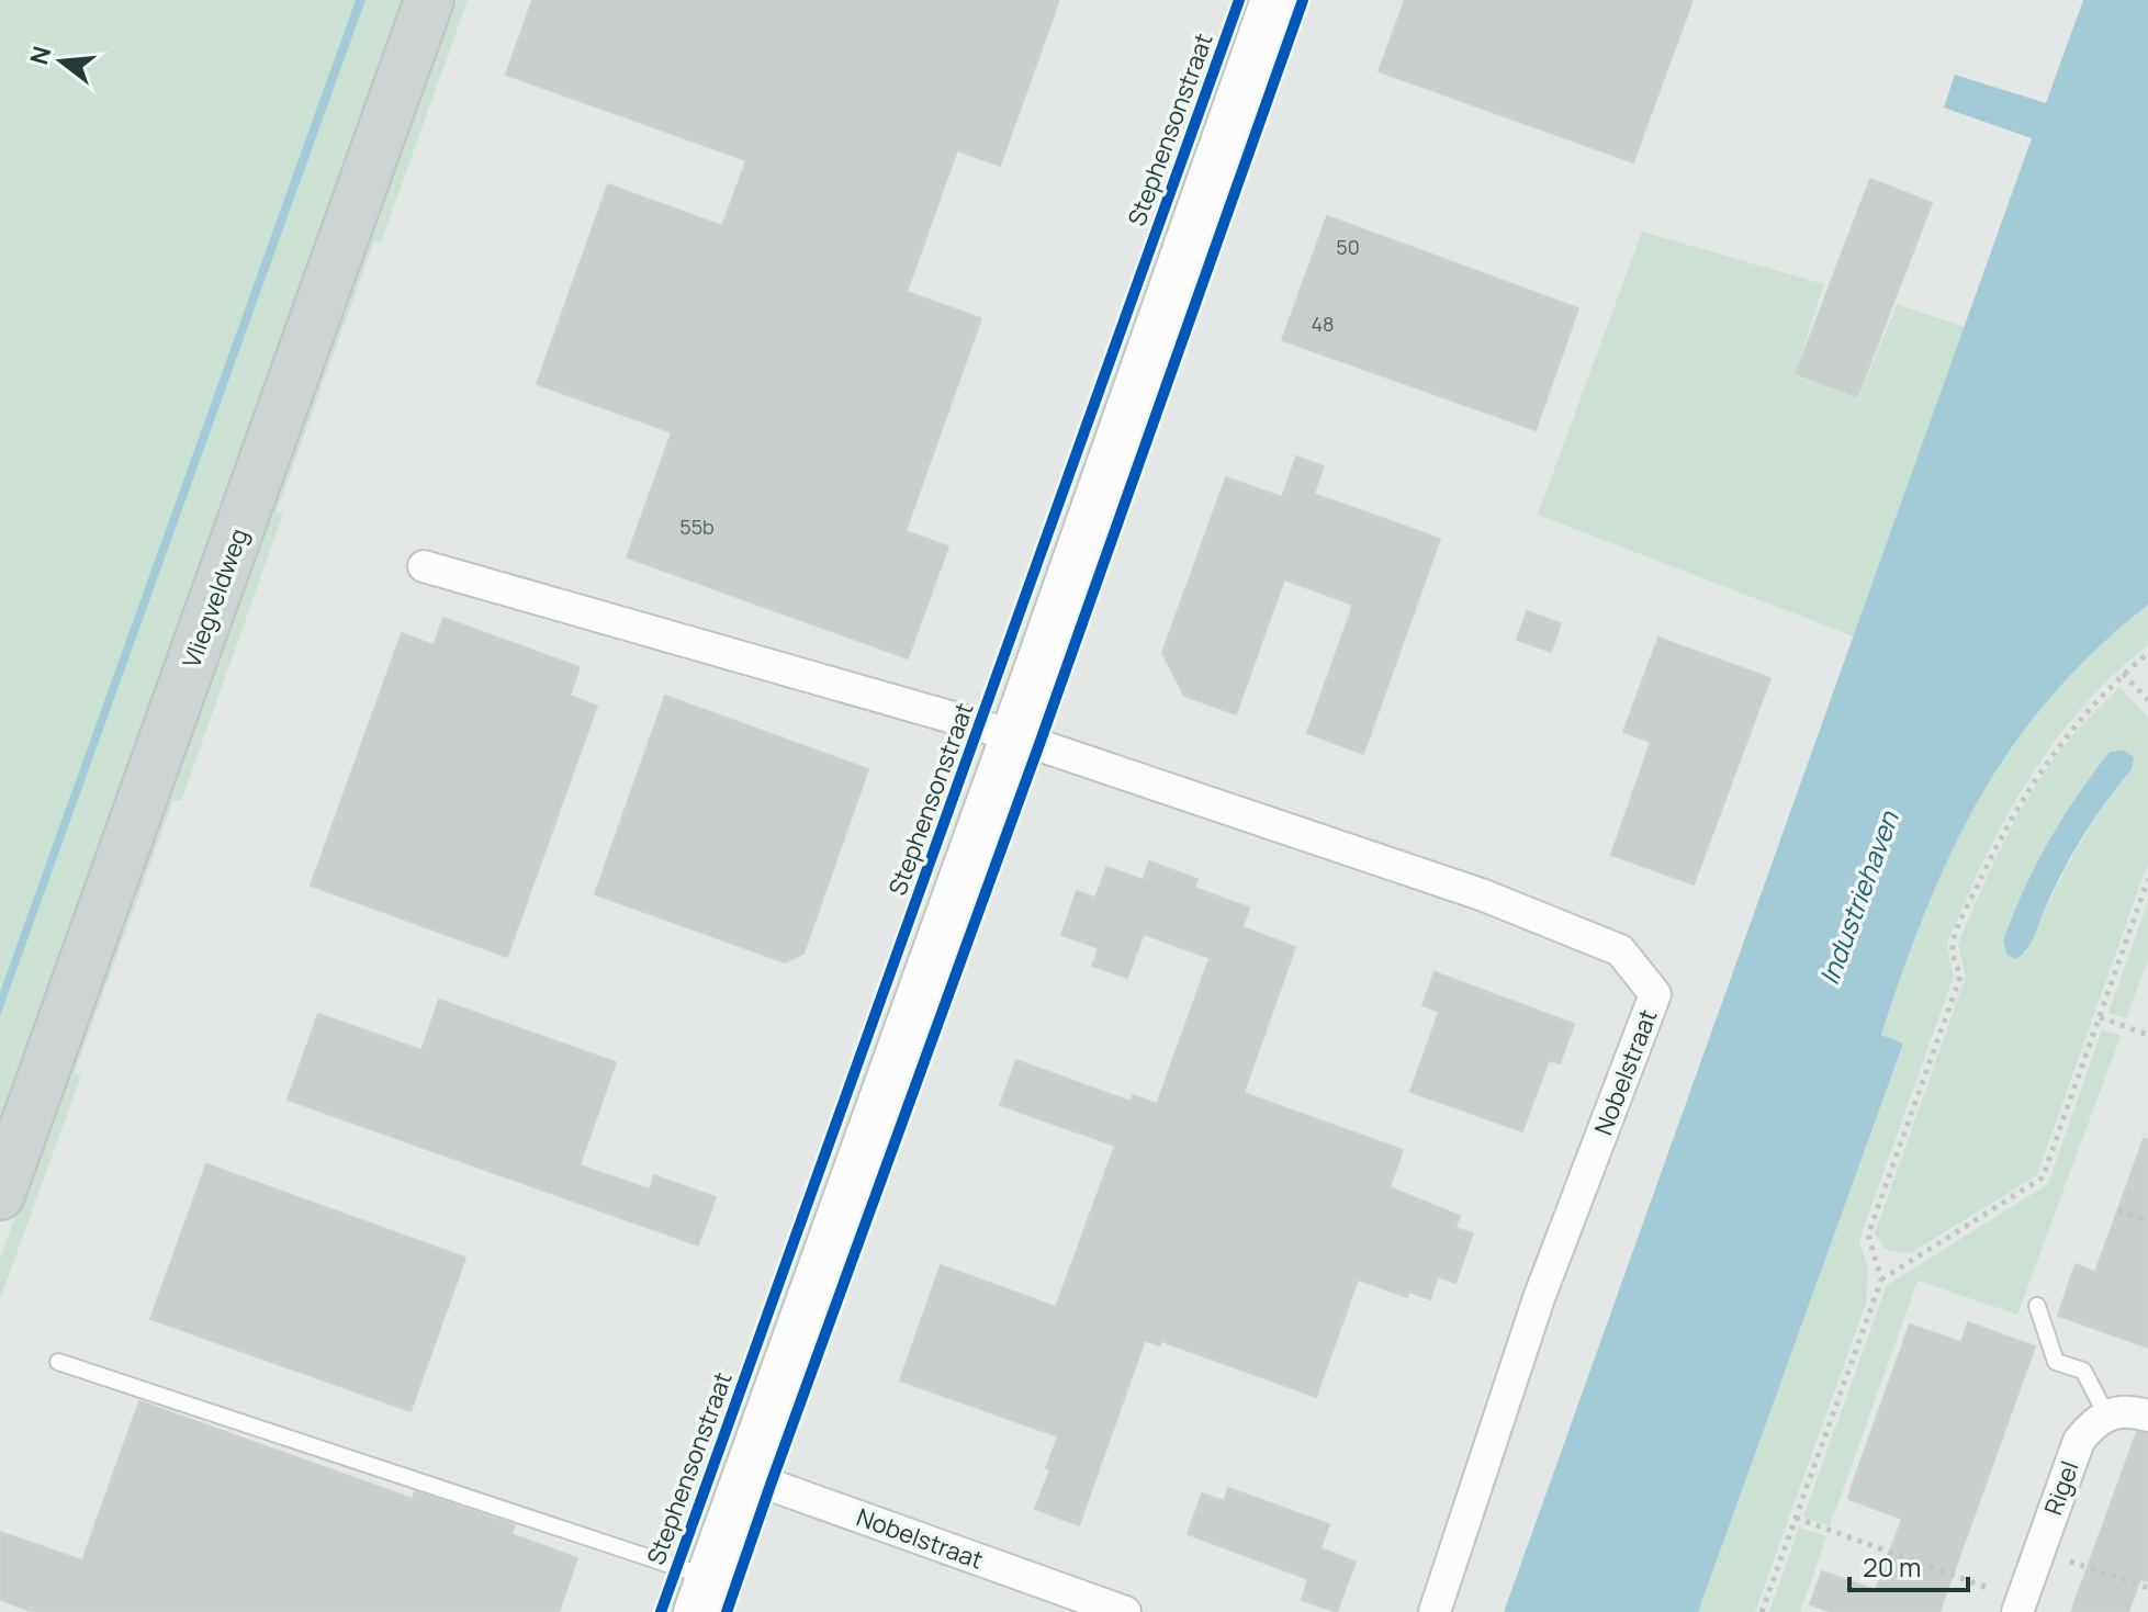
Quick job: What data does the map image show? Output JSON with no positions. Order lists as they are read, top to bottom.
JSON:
{
  "streets": {
    "main road": ["Vliegveldweg"],
    "street": ["Stephensonstraat", "Nobelstraat", "Rigel"]
  },
  "crossings": [
    ["Stephensonstraat", "Nobelstraat"]
  ],
  "water": ["Industriehaven"],
  "house_numbers": ["50", "48", "55b"],
  "scale_bar": "20 m",
  "north": "left"
}
